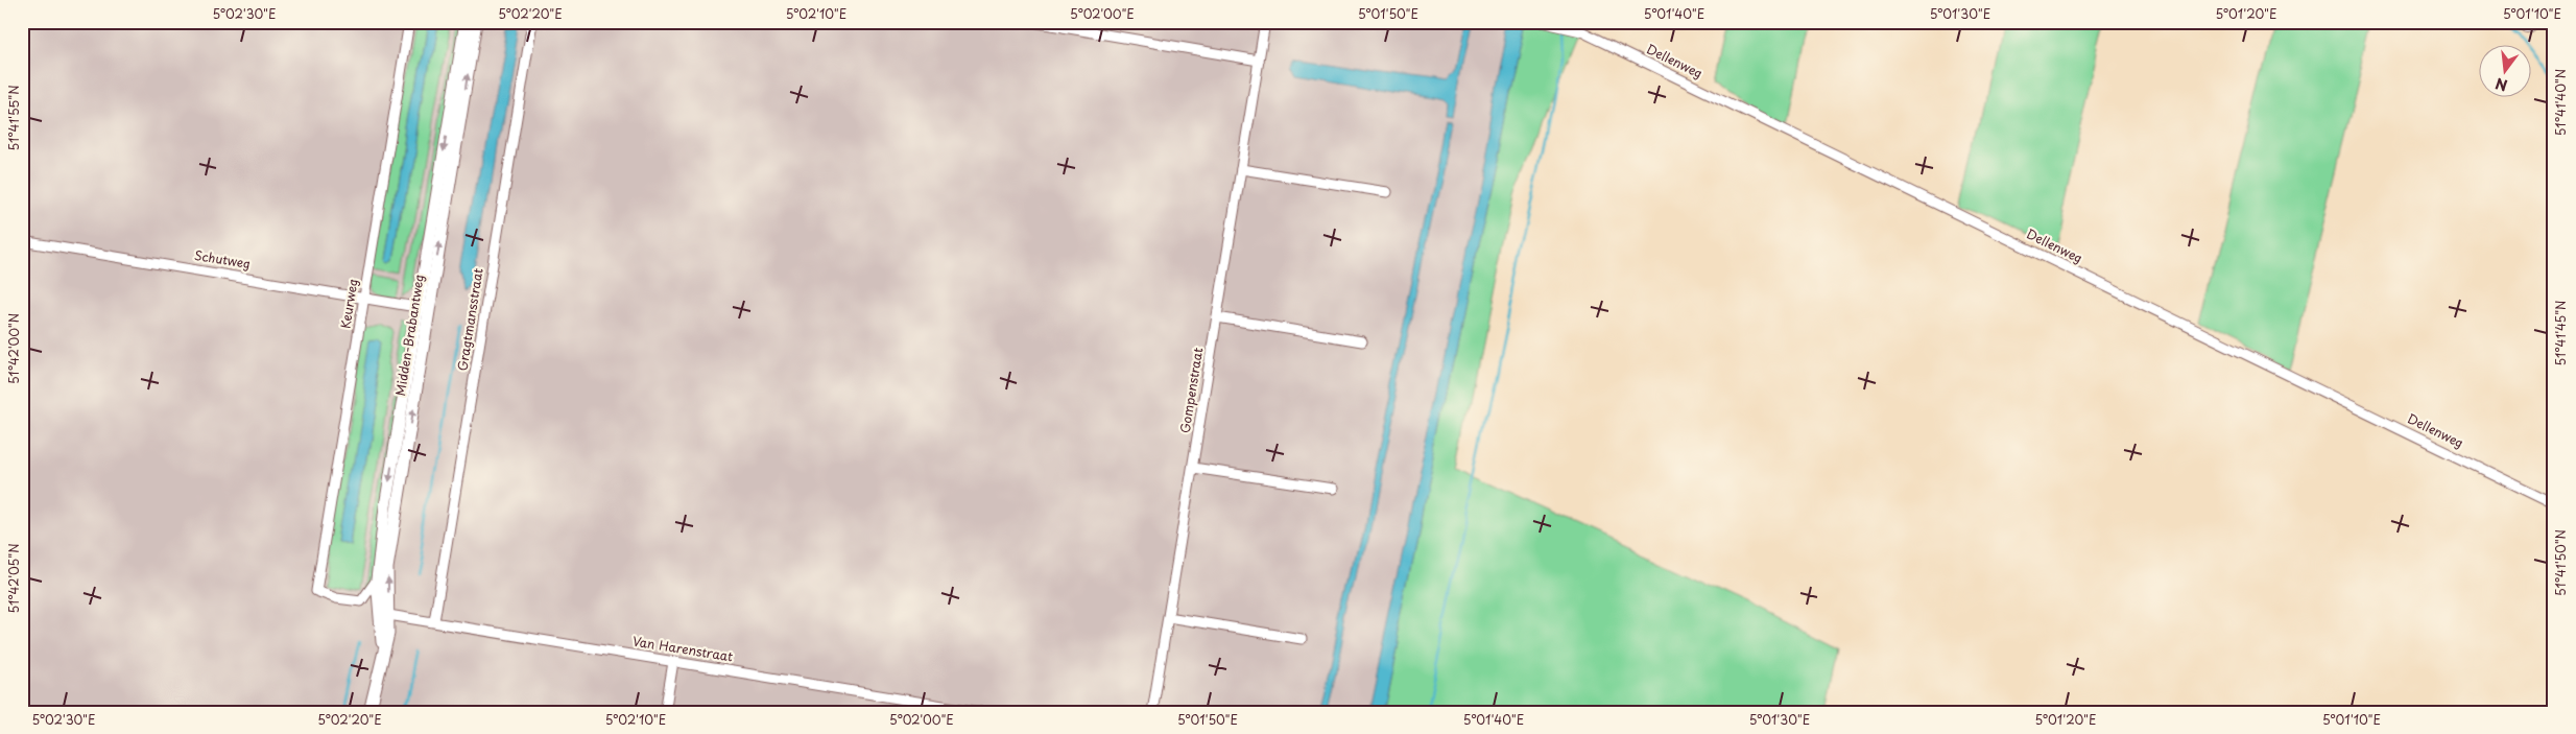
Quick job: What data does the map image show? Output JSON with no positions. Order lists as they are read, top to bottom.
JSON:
{
  "streets": {
    "street": [
      "Dellenweg",
      "Schutweg",
      "Keurweg",
      "Gragtmansstraat",
      "Midden-Brabantweg",
      "Gompenstraat",
      "Van Harenstraat"
    ]
  },
  "crossings": [
    ["Schutweg", "Keurweg"],
    ["Schutweg", "Midden-Brabantweg"],
    ["Keurweg", "Midden-Brabantweg"],
    ["Gragtmansstraat", "Van Harenstraat"],
    ["Midden-Brabantweg", "Van Harenstraat"]
  ],
  "north": "bottom",
  "coordinates": [
    "5°02'30\"E",
    "5°02'20\"E",
    "5°02'10\"E",
    "5°02'00\"E",
    "5°01'50\"E",
    "5°01'40\"E",
    "5°01'30\"E",
    "5°01'20\"E",
    "5°01'10\"E",
    "51°41'40\"N",
    "51°41'55\"N",
    "51°41'45\"N",
    "51°42'00\"N",
    "51°41'50\"N",
    "51°42'05\"N"
  ]
}
